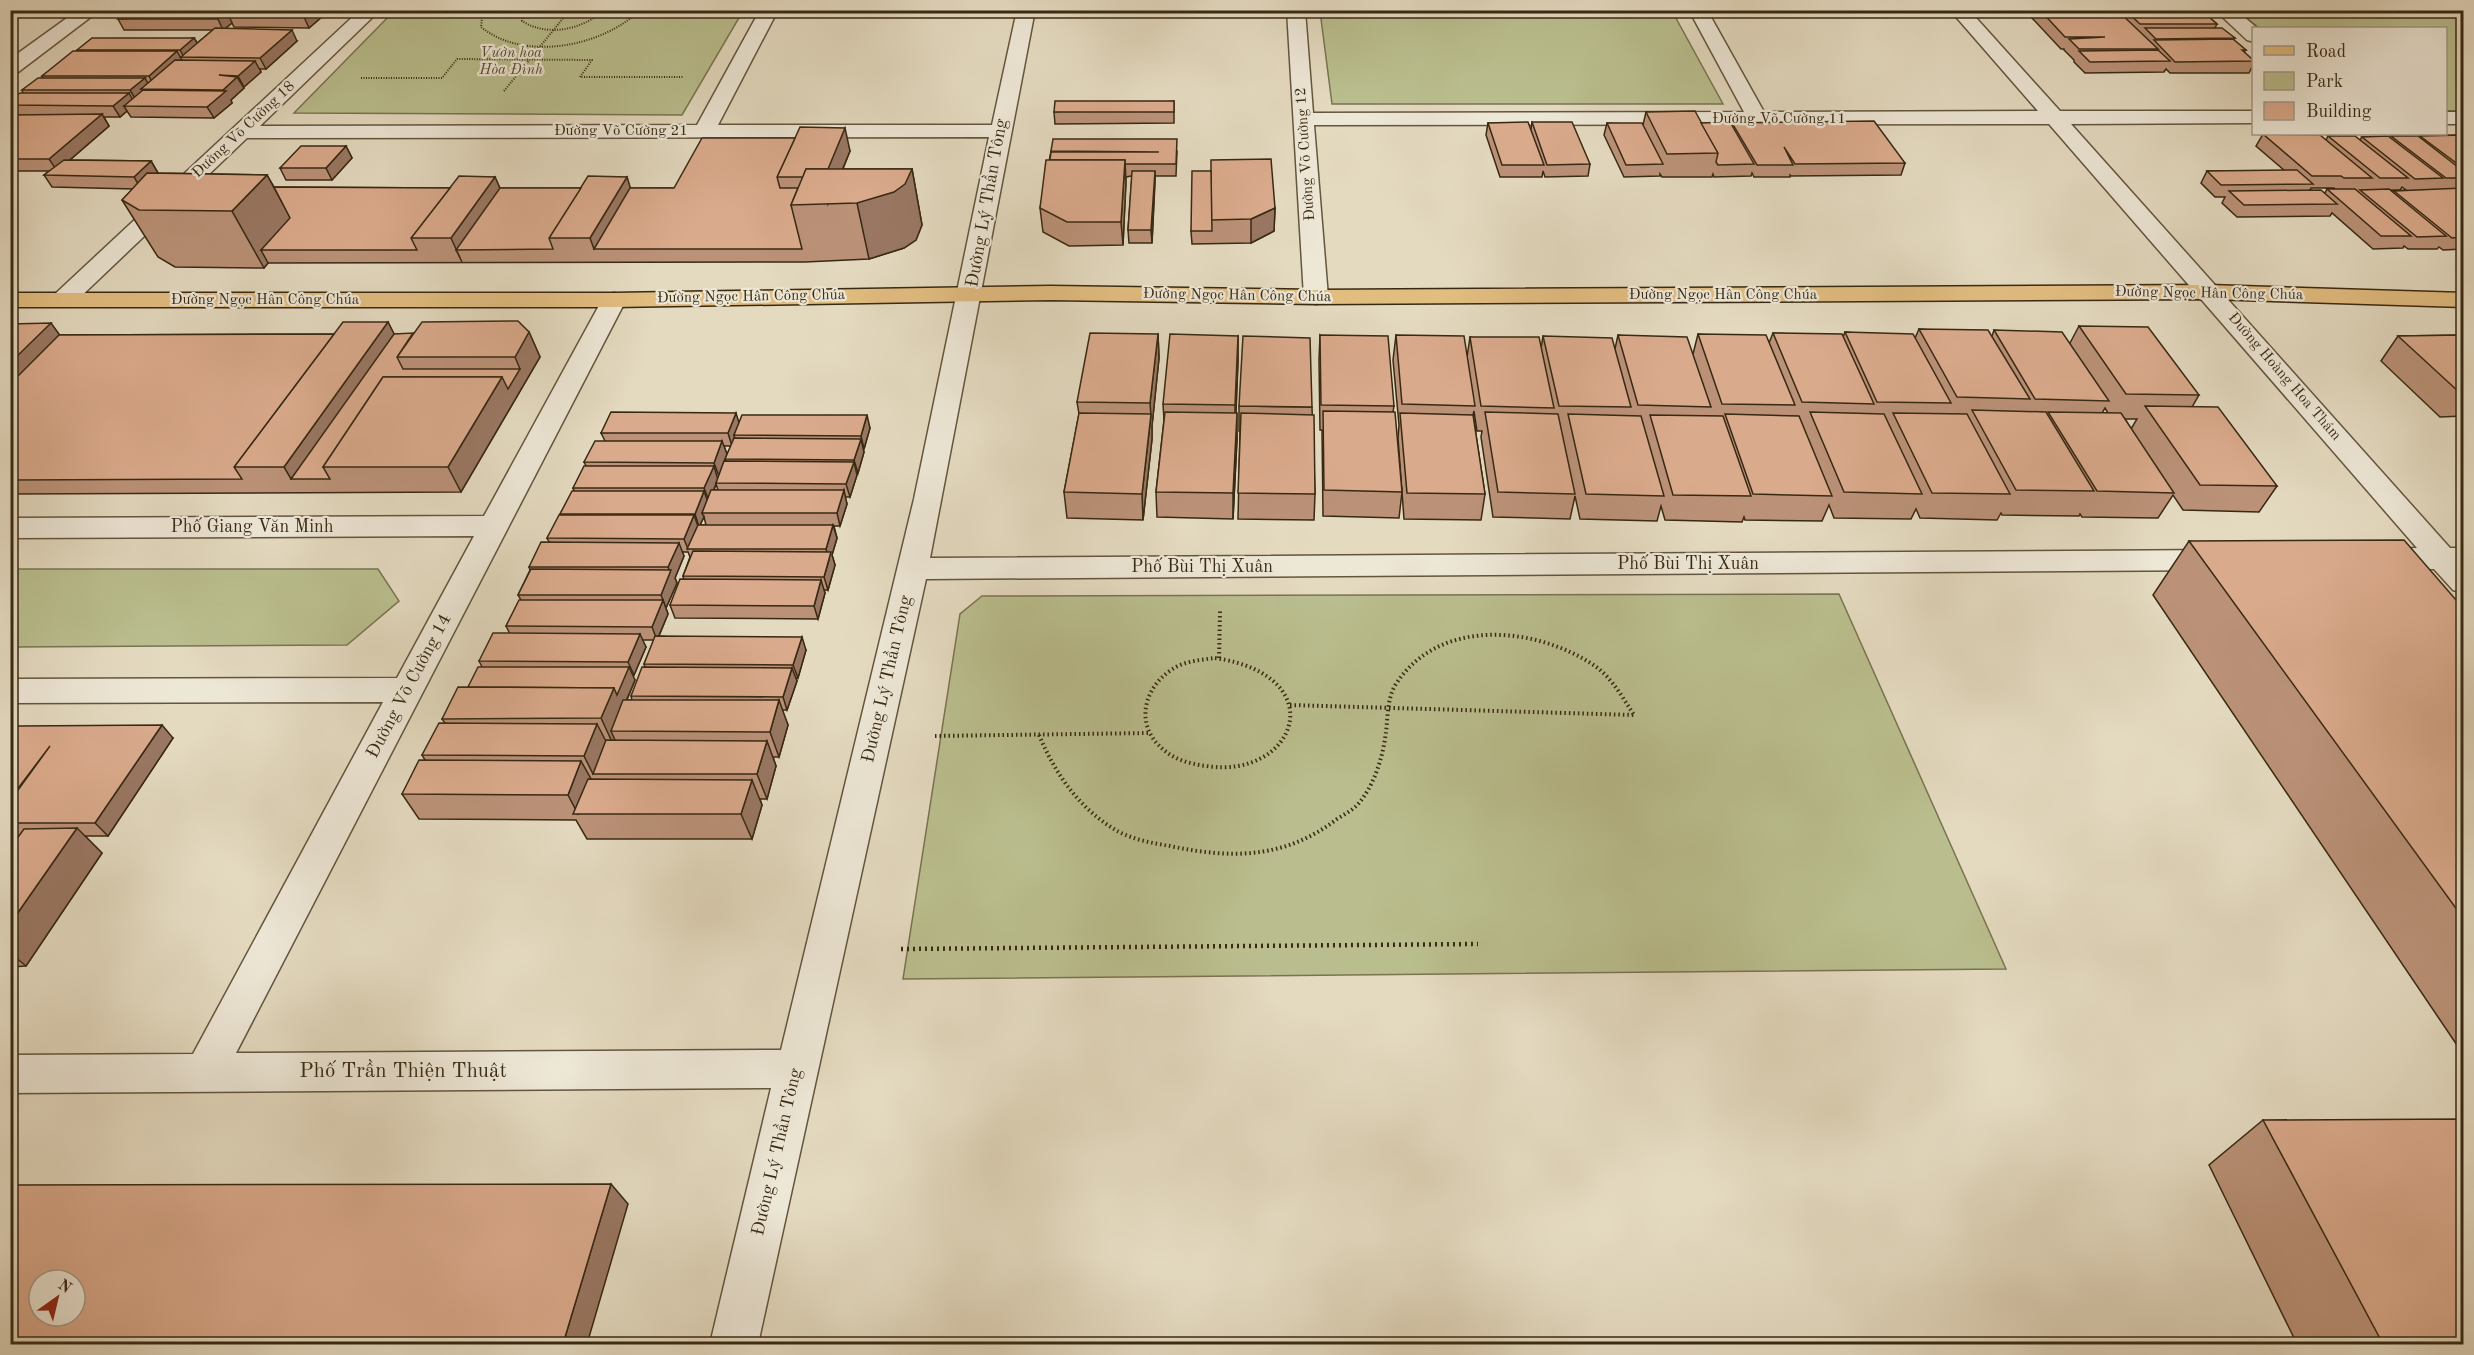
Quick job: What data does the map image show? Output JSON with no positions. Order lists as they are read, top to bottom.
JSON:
{
  "streets": {
    "main road": ["Đường Ngọc Hân Công Chúa"],
    "street": [
      "Đường Võ Cường 11",
      "Đường Võ Cường 18",
      "Đường Võ Cường 21",
      "Đường Võ Cường 12",
      "Đường Lý Thần Tông",
      "Đường Hoàng Hoa Thám",
      "Phố Giang Văn Minh",
      "Phố Bùi Thị Xuân",
      "Đường Võ Cường 14",
      "Phố Trần Thiện Thuật"
    ]
  },
  "crossings": [
    ["Đường Võ Cường 11", "Đường Võ Cường 12"],
    ["Đường Võ Cường 11", "Đường Hoàng Hoa Thám"],
    ["Đường Võ Cường 18", "Đường Võ Cường 21"],
    ["Đường Võ Cường 18", "Đường Ngọc Hân Công Chúa"],
    ["Đường Võ Cường 21", "Đường Lý Thần Tông"],
    ["Đường Võ Cường 12", "Đường Ngọc Hân Công Chúa"],
    ["Đường Lý Thần Tông", "Đường Ngọc Hân Công Chúa"],
    ["Đường Lý Thần Tông", "Phố Bùi Thị Xuân"],
    ["Đường Lý Thần Tông", "Phố Trần Thiện Thuật"],
    ["Đường Ngọc Hân Công Chúa", "Đường Hoàng Hoa Thám"],
    ["Đường Ngọc Hân Công Chúa", "Đường Võ Cường 14"],
    ["Phố Giang Văn Minh", "Đường Võ Cường 14"],
    ["Đường Võ Cường 14", "Phố Trần Thiện Thuật"]
  ],
  "parks": ["Vườn hoa Hòa Đình"],
  "legend": ["Road", "Park", "Building"],
  "north": "top right"
}
